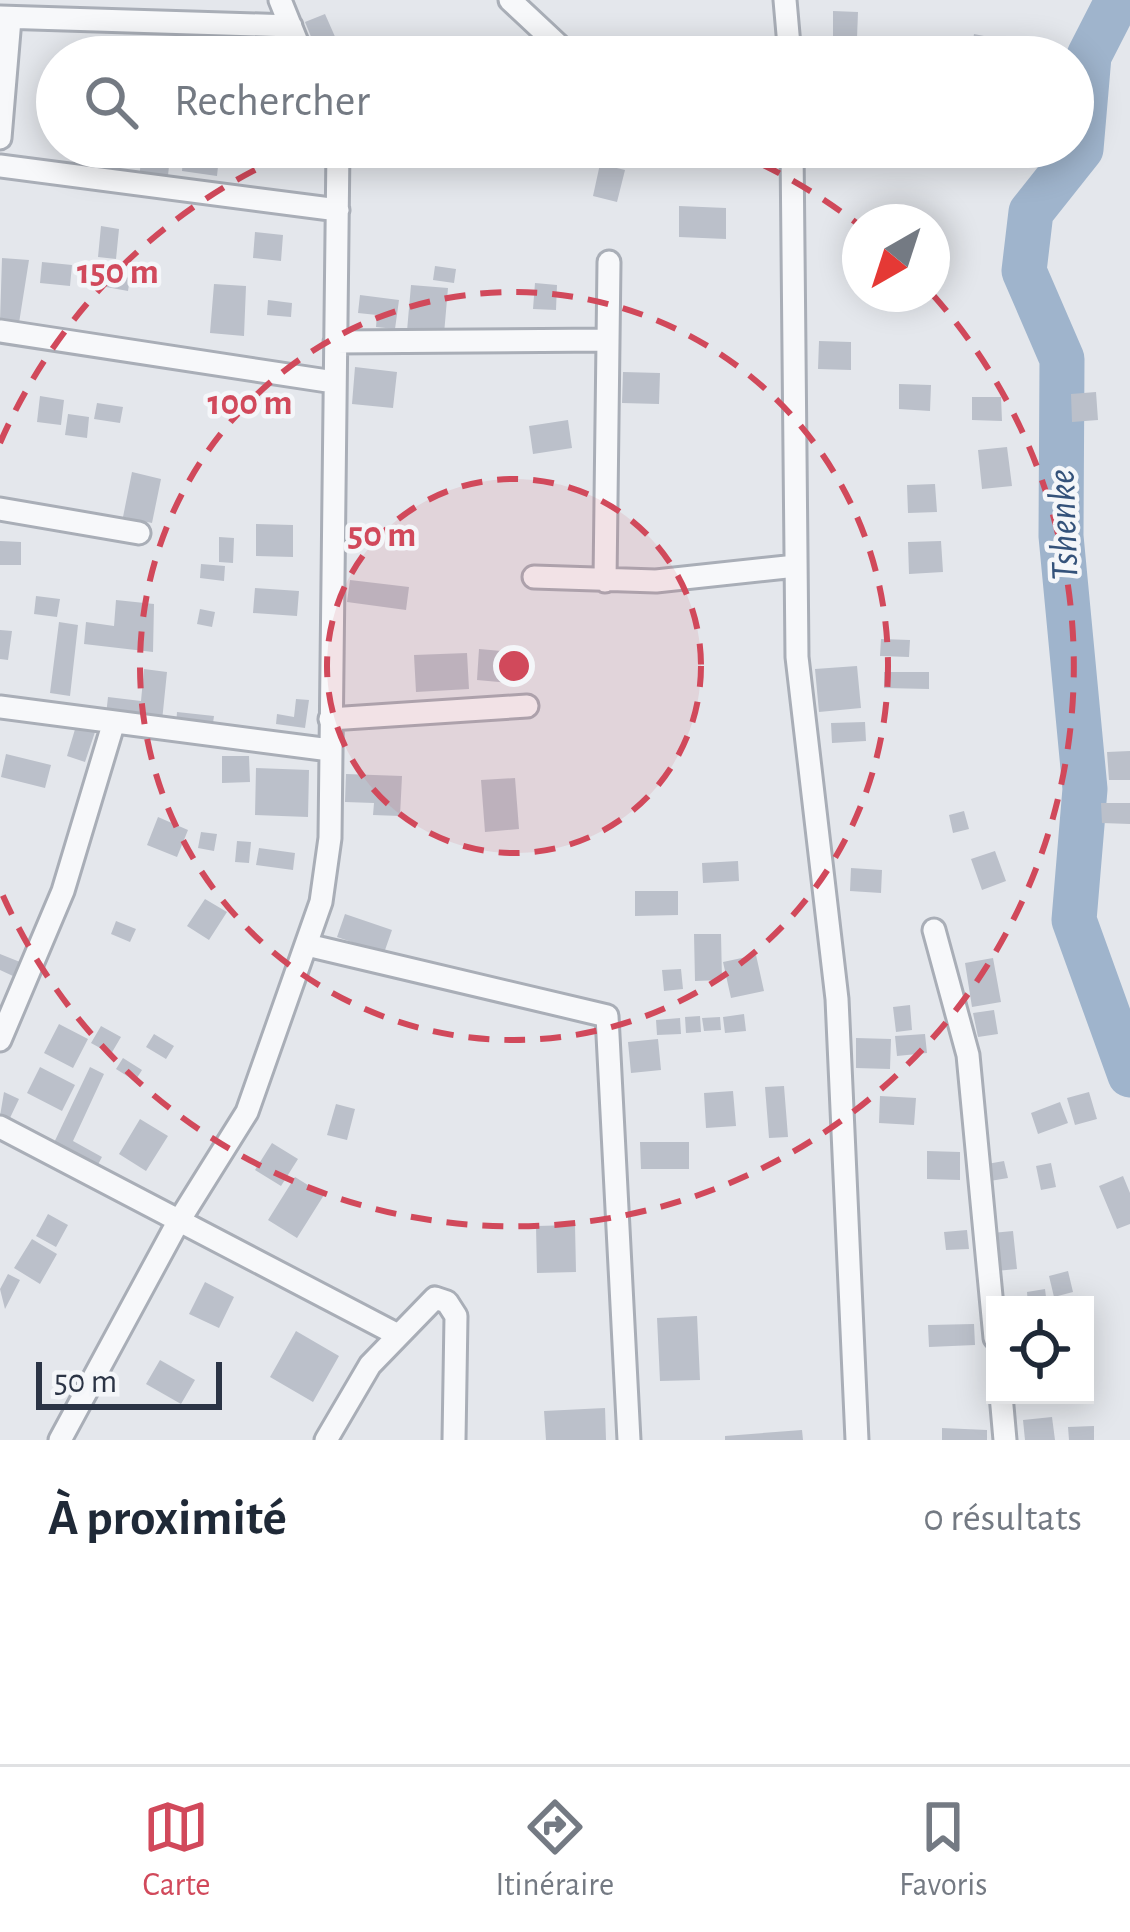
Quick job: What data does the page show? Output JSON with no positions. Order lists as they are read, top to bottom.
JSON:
{
  "water": ["Tshenke"],
  "scale_bar": "50 m",
  "north": "bottom left",
  "page": {
    "search": "Rechercher",
    "scale": "50 m",
    "heading": ["À proximité", "0 résultats"],
    "nav": ["Carte", "Itinéraire", "Favoris"]
  },
  "rings": ["150 m", "100 m", "50 m"]
}
